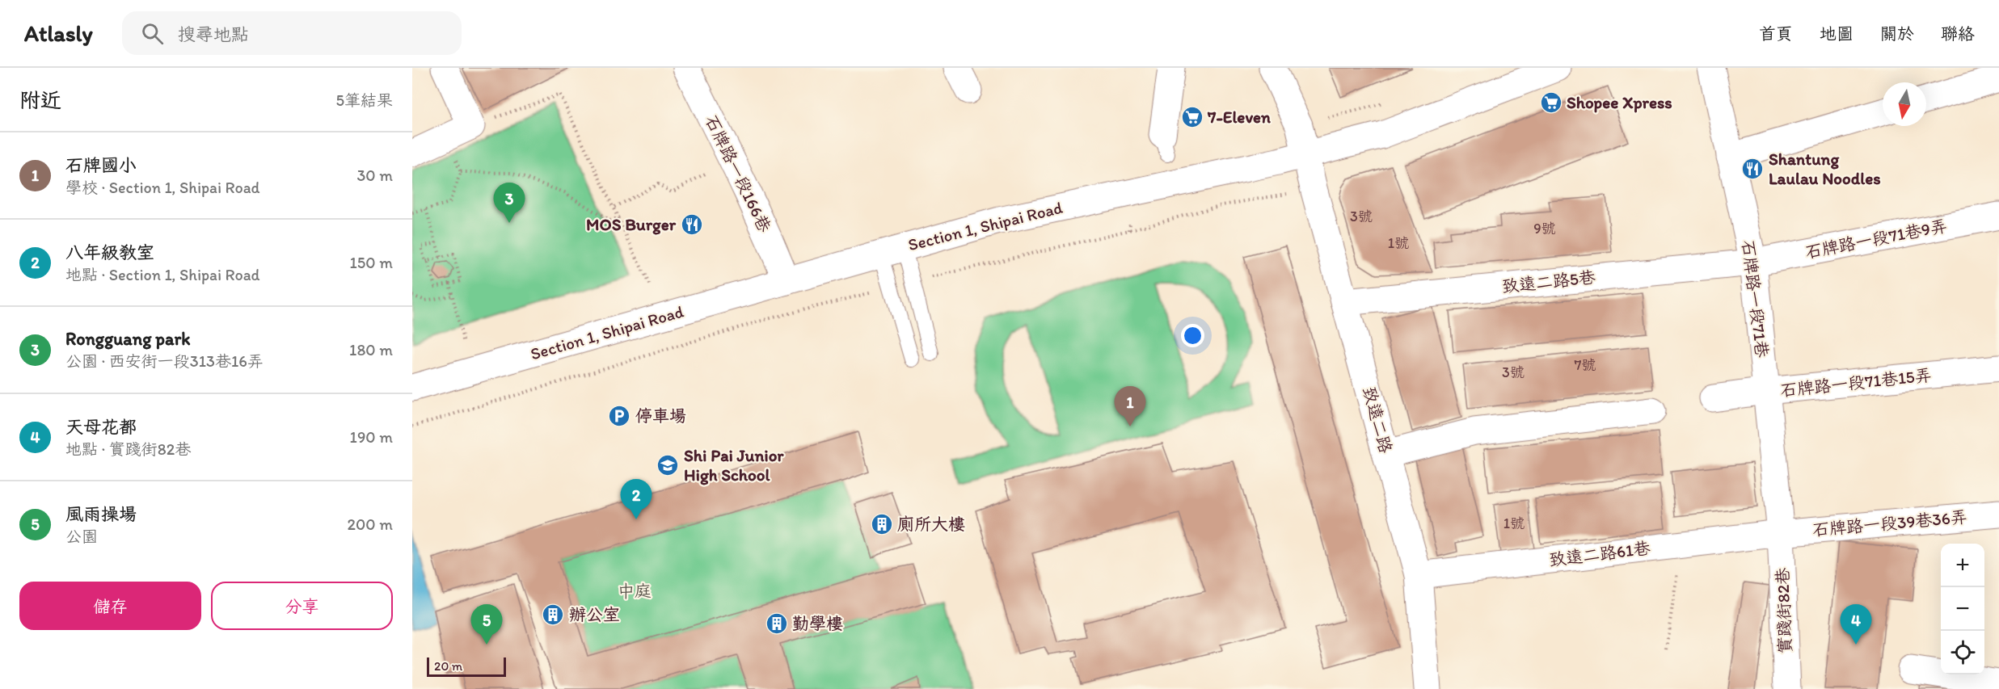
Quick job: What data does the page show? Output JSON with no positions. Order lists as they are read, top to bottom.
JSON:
{
  "streets": {
    "street": [
      "石牌路一段166巷",
      "Section 1, Shipai Road",
      "石牌路一段71巷9弄",
      "致遠二路5巷",
      "石牌路一段71巷",
      "石牌路一段71巷15弄",
      "致遠二路",
      "石牌路一段39巷36弄",
      "致遠二路61巷",
      "實踐街82巷"
    ]
  },
  "crossings": [
    ["石牌路一段166巷", "Section 1, Shipai Road"],
    ["Section 1, Shipai Road", "致遠二路"],
    ["石牌路一段71巷9弄", "致遠二路5巷"],
    ["石牌路一段71巷9弄", "石牌路一段71巷"],
    ["致遠二路5巷", "石牌路一段71巷"],
    ["致遠二路5巷", "致遠二路"],
    ["石牌路一段71巷", "石牌路一段71巷15弄"],
    ["石牌路一段71巷", "石牌路一段39巷36弄"],
    ["石牌路一段71巷", "致遠二路61巷"],
    ["石牌路一段71巷", "實踐街82巷"],
    ["致遠二路", "致遠二路61巷"],
    ["石牌路一段39巷36弄", "致遠二路61巷"],
    ["石牌路一段39巷36弄", "實踐街82巷"],
    ["致遠二路61巷", "實踐街82巷"]
  ],
  "parks": ["中庭"],
  "places": {
    "supermarket": ["Shopee Xpress", "7-Eleven"],
    "restaurant": ["Shantung Laulau Noodles", "MOS Burger"],
    "parking": ["停車場"],
    "school or university": ["Shi Pai Junior High School"],
    "building": ["廁所大樓", "辦公室", "勤學樓"]
  },
  "house_numbers": [
    "3號",
    "9號",
    "1號",
    "7號",
    "3號",
    "1號"
  ],
  "scale_bar": "20 m",
  "north": "bottom",
  "page": {
    "header": "Atlasly",
    "search": "搜尋地點",
    "nav": [
      "首頁",
      "地圖",
      "關於",
      "聯絡"
    ],
    "heading": ["附近", "5筆結果"],
    "list": [
      {
        "mark": "1",
        "name": "石牌國小",
        "note": "學校 · Section 1, Shipai Road",
        "value": "30 m"
      },
      {
        "mark": "2",
        "name": "八年級教室",
        "note": "地點 · Section 1, Shipai Road",
        "value": "150 m"
      },
      {
        "mark": "3",
        "name": "Rongguang park",
        "note": "公園 · 西安街一段313巷16弄",
        "value": "180 m"
      },
      {
        "mark": "4",
        "name": "天母花都",
        "note": "地點 · 實踐街82巷",
        "value": "190 m"
      },
      {
        "mark": "5",
        "name": "風雨操場",
        "note": "公園",
        "value": "200 m"
      }
    ],
    "pins": [
      "3",
      "1",
      "2",
      "4",
      "5"
    ],
    "map_buttons": ["+", "−"],
    "buttons": ["儲存", "分享"],
    "scale": "20 m"
  }
}
